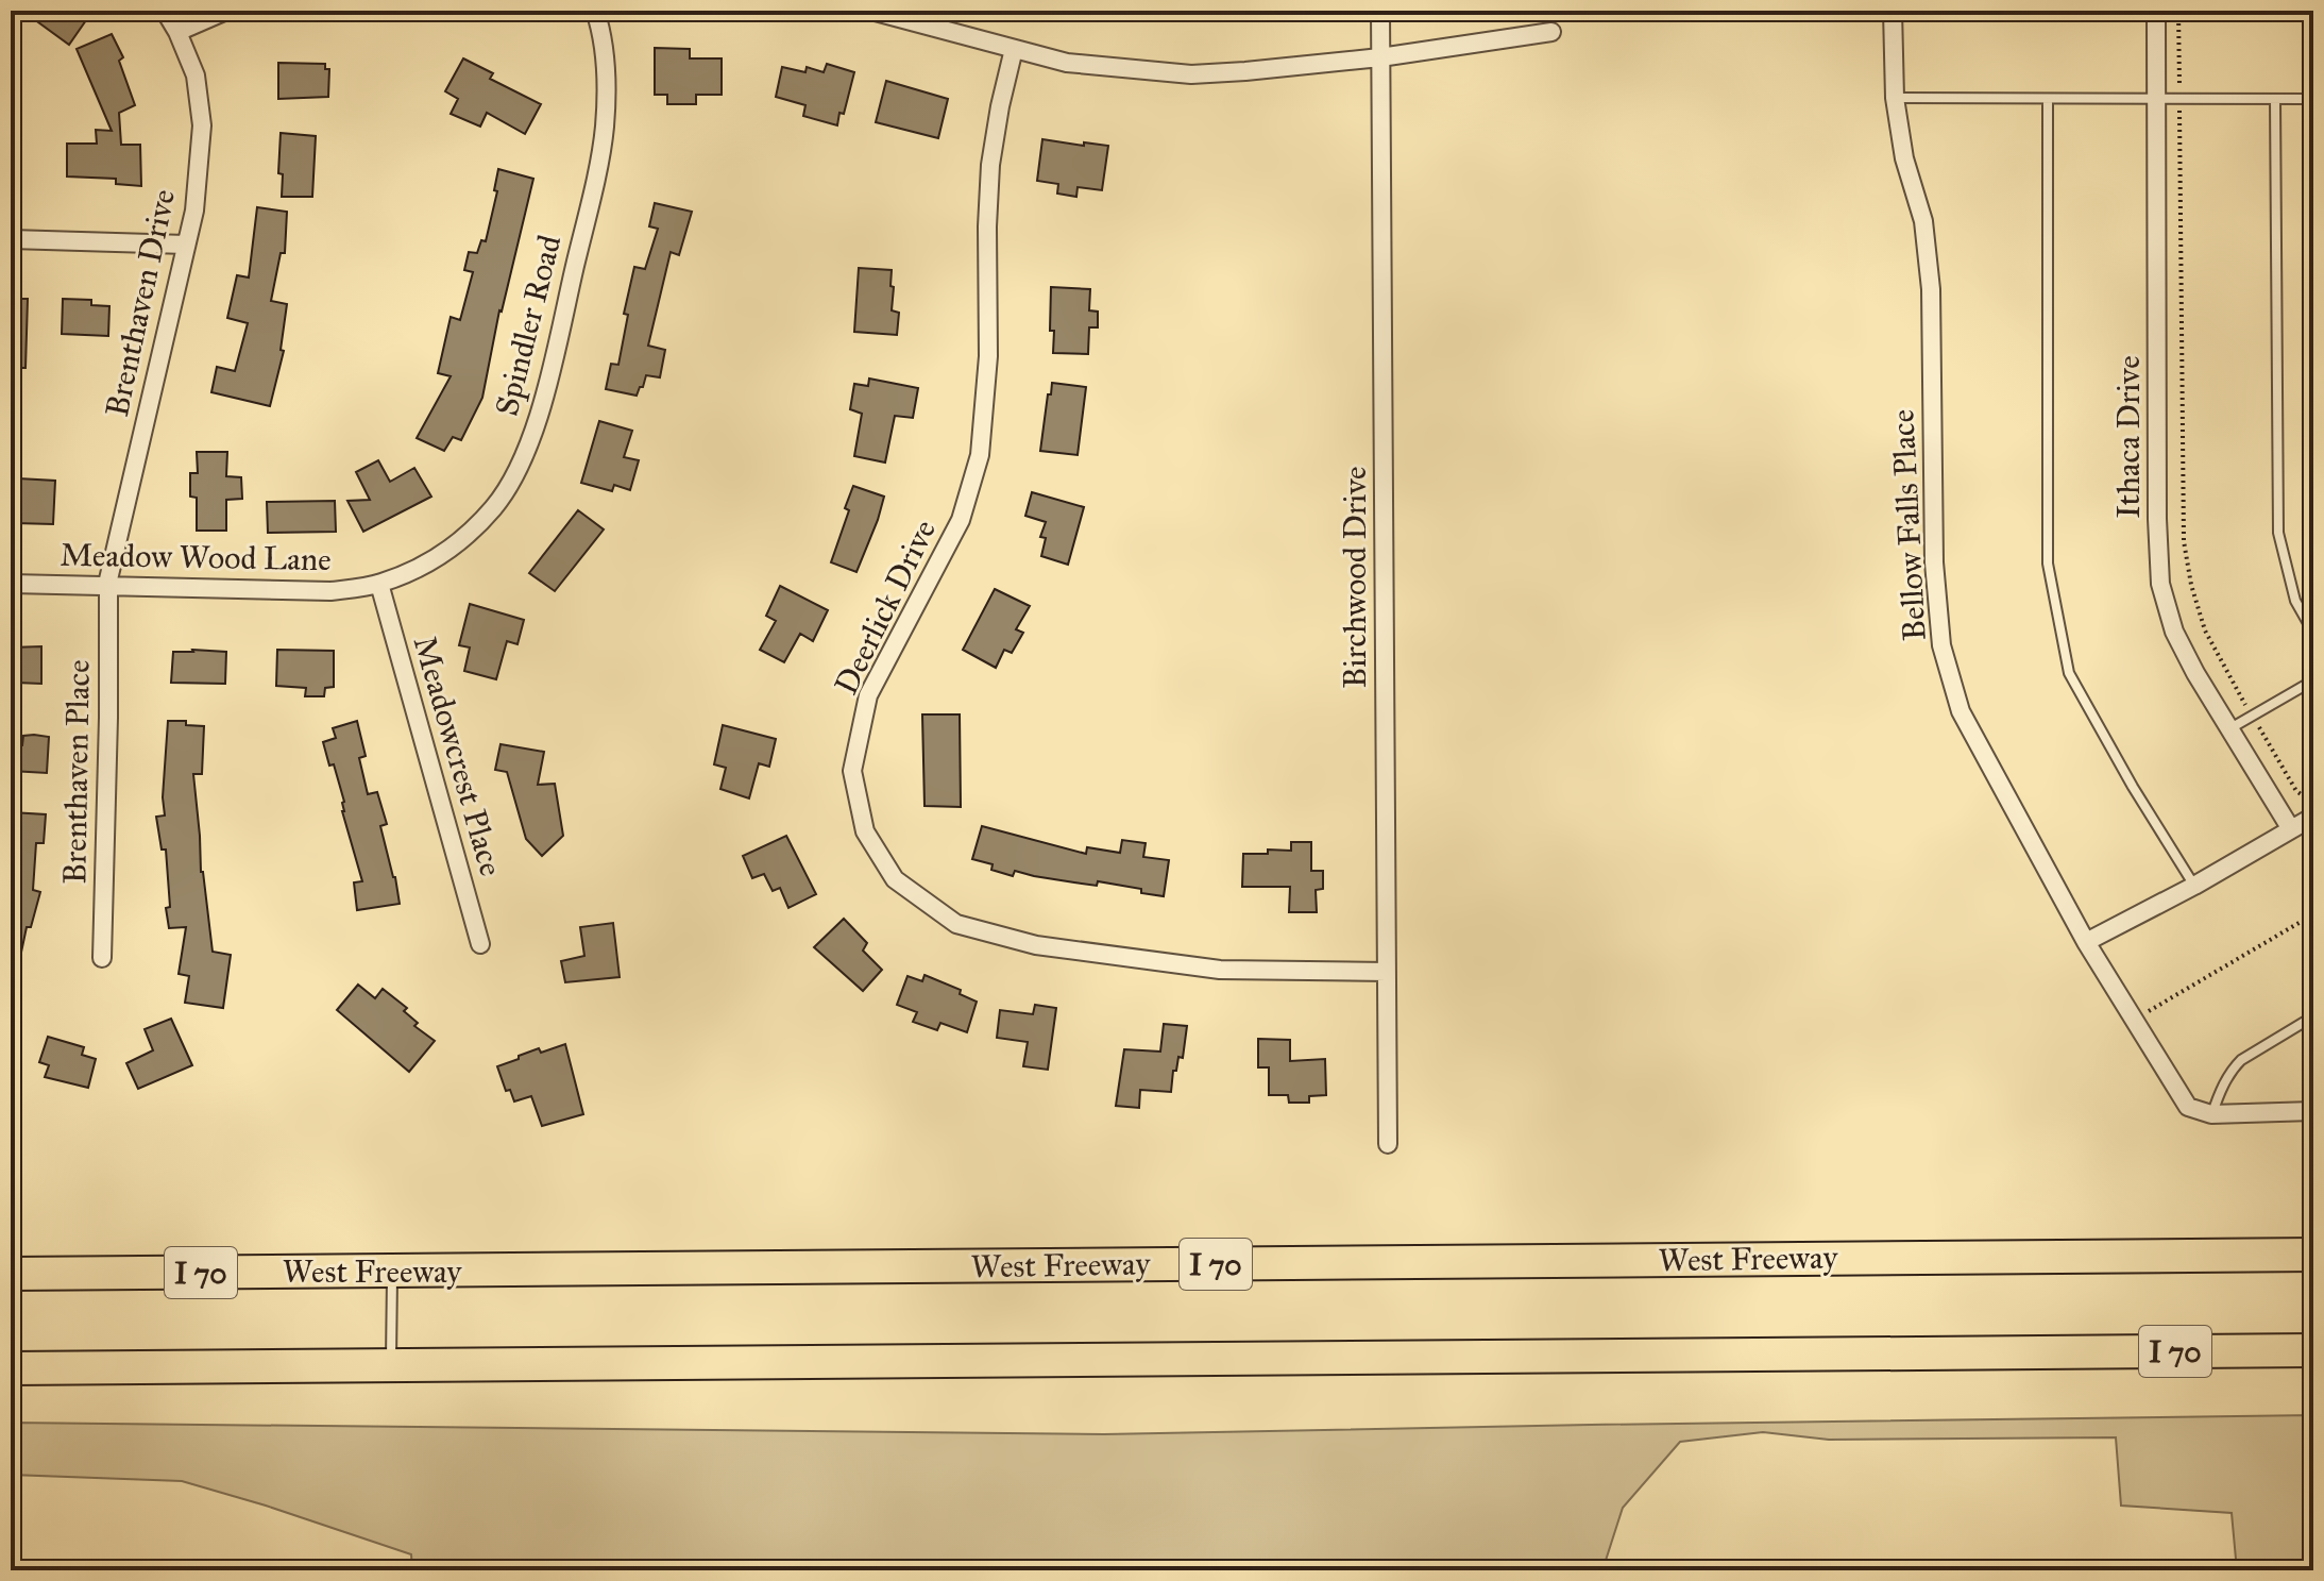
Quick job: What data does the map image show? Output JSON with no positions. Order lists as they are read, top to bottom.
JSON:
{
  "streets": {
    "highway": ["West Freeway", "I 70"],
    "street": [
      "Brenthaven Drive",
      "Spindler Road",
      "Ithaca Drive",
      "Bellow Falls Place",
      "Meadow Wood Lane",
      "Birchwood Drive",
      "Deerlick Drive",
      "Meadowcrest Place",
      "Brenthaven Place"
    ]
  },
  "crossings": [
    ["Brenthaven Drive", "Meadow Wood Lane"],
    ["Brenthaven Drive", "Brenthaven Place"],
    ["Spindler Road", "Meadow Wood Lane"],
    ["Spindler Road", "Meadowcrest Place"],
    ["Meadow Wood Lane", "Meadowcrest Place"],
    ["Meadow Wood Lane", "Brenthaven Place"],
    ["Birchwood Drive", "Deerlick Drive"]
  ]
}
